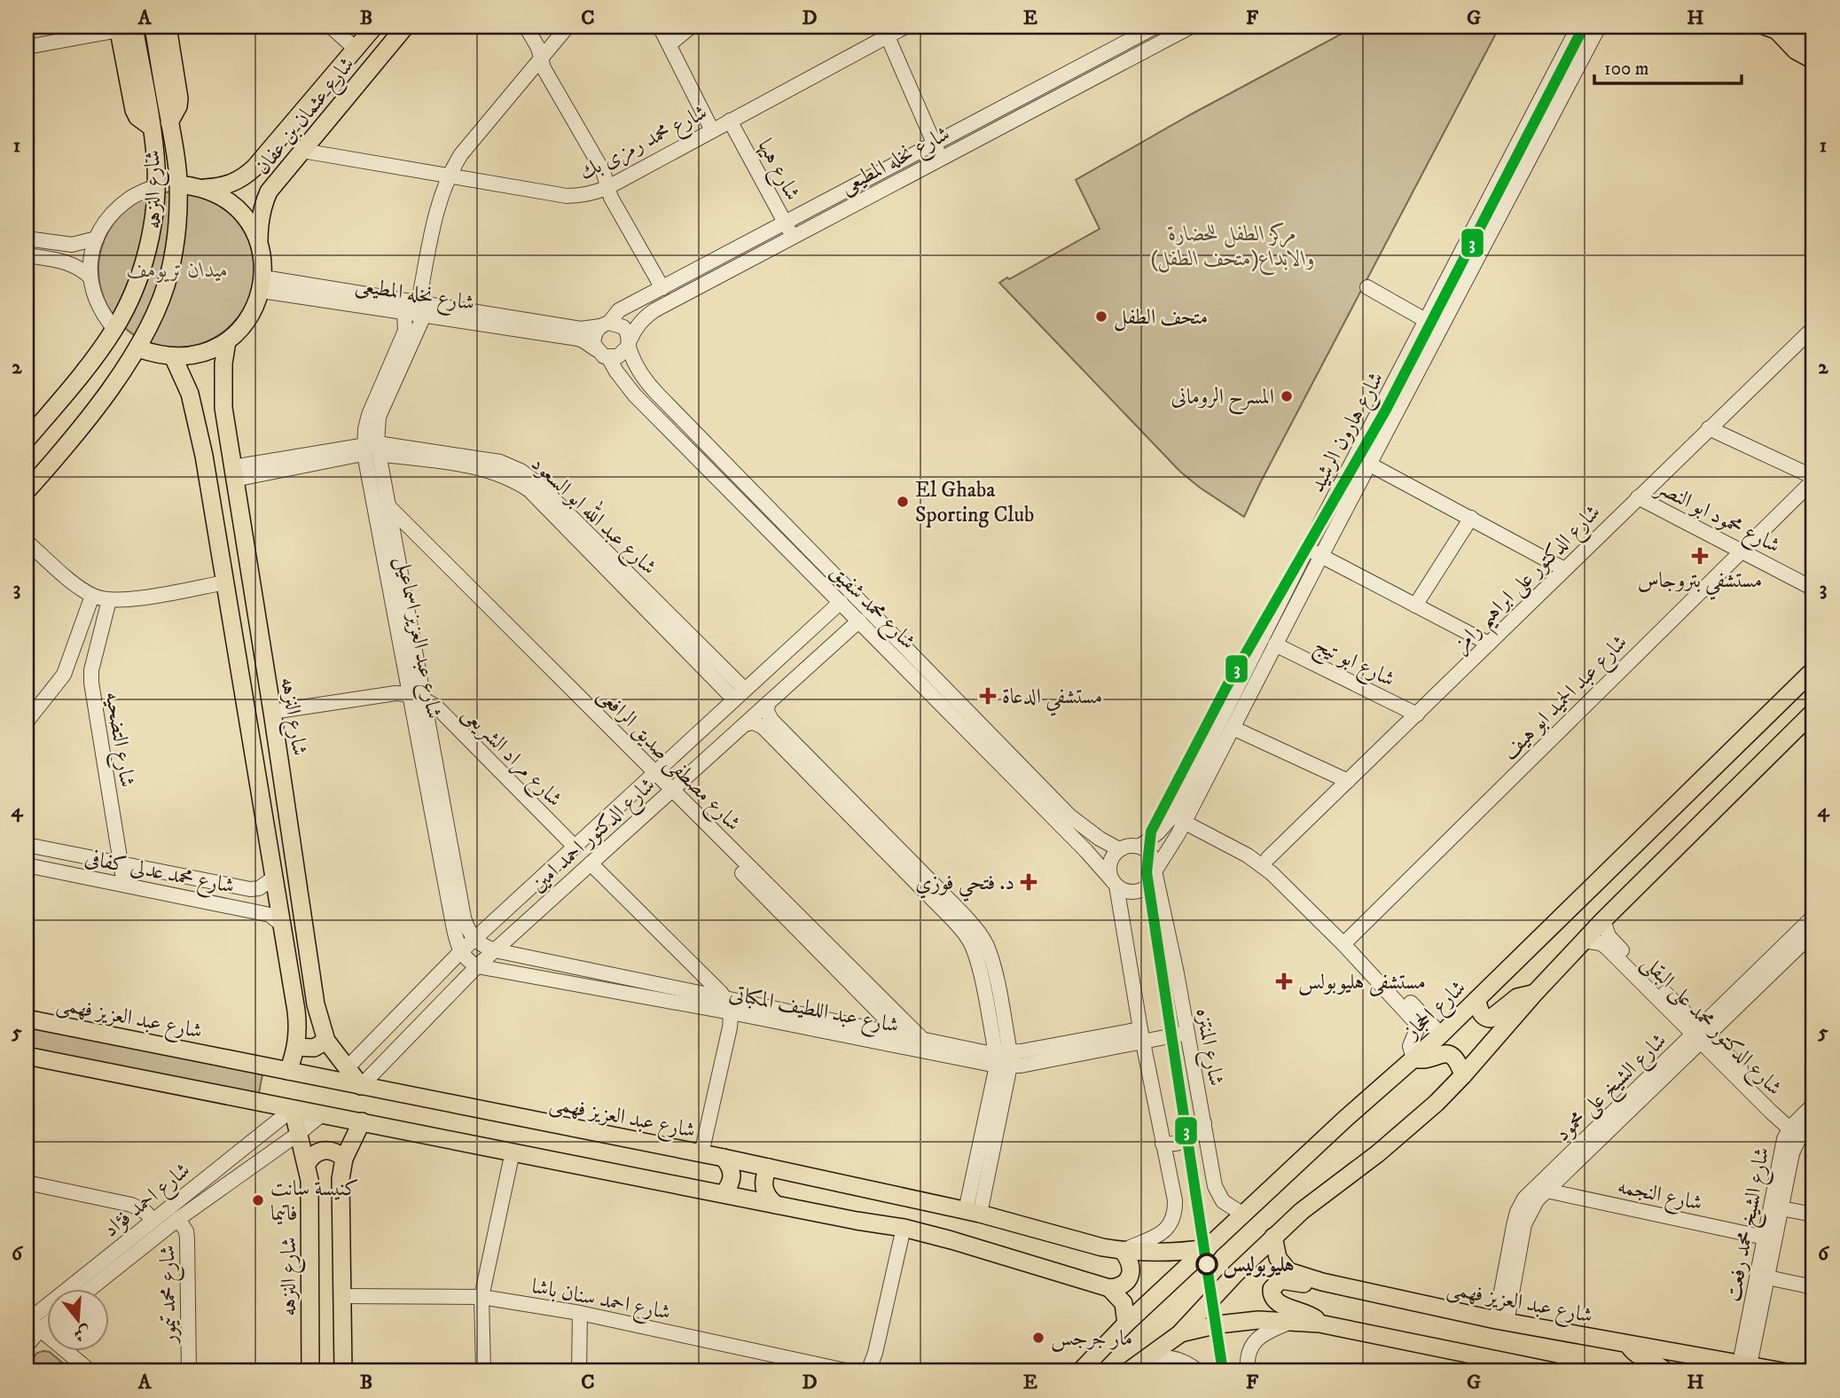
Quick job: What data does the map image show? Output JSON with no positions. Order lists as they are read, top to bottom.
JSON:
{
  "streets": {
    "main road": [
      "شارع عثمان بن عفان",
      "شارع النزهه",
      "شارع الحجاز",
      "شارع عبد العزيز فهمى"
    ],
    "street": [
      "شارع محمد رمزى بك",
      "شارع نخله المطيعى",
      "شارع هيها",
      "شارع هارون الرشيد",
      "شارع عبد الله ابو السعود",
      "شارع محمود ابو النصر",
      "شارع الدكتور على ابراهيم رامز",
      "شارع محمد شفيق",
      "شارع عبد العزيز اسماعيل",
      "شارع ابو تيج",
      "شارع عبد الحميد ابو هيف",
      "شارع التضحيه",
      "شارع مراد الشريعى",
      "شارع مصطفى صديق الرافعى",
      "شارع الدكتور احمد امين",
      "شارع محمد عدلى كفافى",
      "شارع عبد اللطيف المكباتى",
      "شارع الدكتور محمد على البقلى",
      "شارع المنتزه",
      "شارع الشيخ على محمود",
      "شارع النجمه",
      "شارع احمد فؤاد",
      "شارع الشيخ محمد رفعت",
      "شارع محمد تيمور",
      "شارع احمد سنان باشا"
    ]
  },
  "crossings": [
    ["شارع عثمان بن عفان", "شارع محمد رمزى بك"],
    ["شارع محمد رمزى بك", "شارع هيها"],
    ["شارع محمد رمزى بك", "شارع عبد العزيز اسماعيل"],
    ["شارع نخله المطيعى", "شارع هيها"],
    ["شارع نخله المطيعى", "شارع محمد شفيق"],
    ["شارع نخله المطيعى", "شارع عبد العزيز اسماعيل"],
    ["شارع النزهه", "شارع عبد الله ابو السعود"],
    ["شارع النزهه", "شارع الدكتور احمد امين"],
    ["شارع النزهه", "شارع عبد العزيز فهمى"],
    ["شارع النزهه", "شارع احمد فؤاد"],
    ["شارع هارون الرشيد", "شارع محمد شفيق"],
    ["شارع هارون الرشيد", "شارع ابو تيج"],
    ["شارع هارون الرشيد", "شارع المنتزه"],
    ["شارع عبد الله ابو السعود", "شارع عبد العزيز اسماعيل"],
    ["شارع عبد الله ابو السعود", "شارع الدكتور احمد امين"],
    ["شارع محمود ابو النصر", "شارع الدكتور على ابراهيم رامز"],
    ["شارع محمود ابو النصر", "شارع عبد الحميد ابو هيف"],
    ["شارع الدكتور على ابراهيم رامز", "شارع ابو تيج"],
    ["شارع محمد شفيق", "شارع الدكتور احمد امين"],
    ["شارع محمد شفيق", "شارع المنتزه"],
    ["شارع عبد العزيز اسماعيل", "شارع مراد الشريعى"],
    ["شارع عبد العزيز اسماعيل", "شارع مصطفى صديق الرافعى"],
    ["شارع عبد العزيز اسماعيل", "شارع الدكتور احمد امين"],
    ["شارع التضحيه", "شارع محمد عدلى كفافى"],
    ["شارع مراد الشريعى", "شارع الدكتور احمد امين"],
    ["شارع مصطفى صديق الرافعى", "شارع الدكتور احمد امين"],
    ["شارع مصطفى صديق الرافعى", "شارع عبد اللطيف المكباتى"],
    ["شارع الدكتور احمد امين", "شارع عبد اللطيف المكباتى"],
    ["شارع الدكتور احمد امين", "شارع عبد العزيز فهمى"],
    ["شارع عبد اللطيف المكباتى", "شارع المنتزه"],
    ["شارع الحجاز", "شارع عبد العزيز فهمى"],
    ["شارع الحجاز", "شارع المنتزه"],
    ["شارع عبد العزيز فهمى", "شارع الشيخ على محمود"],
    ["شارع عبد العزيز فهمى", "شارع الشيخ محمد رفعت"],
    ["شارع الدكتور محمد على البقلى", "شارع الشيخ على محمود"],
    ["شارع الدكتور محمد على البقلى", "شارع الشيخ محمد رفعت"],
    ["شارع الشيخ على محمود", "شارع النجمه"],
    ["شارع النجمه", "شارع الشيخ محمد رفعت"],
    ["شارع احمد فؤاد", "شارع محمد تيمور"]
  ],
  "parks": ["مركز الطفل للحضارة والابداع(متحف الطفل)", "ميدان تريومف"],
  "places": {
    "other": [
      "متحف الطفل",
      "المسرح الرومانى",
      "El Ghaba Sporting Club",
      "كنيسة سانت فاتيما",
      "هليوبوليس",
      "مار جرجس"
    ],
    "health": [
      "مستشفي بتروجاس",
      "مستشفي الدعاة",
      "د. فتحي فوزي",
      "مستشفى هليوبولس"
    ]
  },
  "lines": ["transit line 3"],
  "scale_bar": "100 m",
  "north": "bottom",
  "grid": {
    "columns": [
      "A",
      "B",
      "C",
      "D",
      "E",
      "F",
      "G",
      "H"
    ],
    "rows": [
      "1",
      "2",
      "3",
      "4",
      "5",
      "6"
    ]
  }
}
